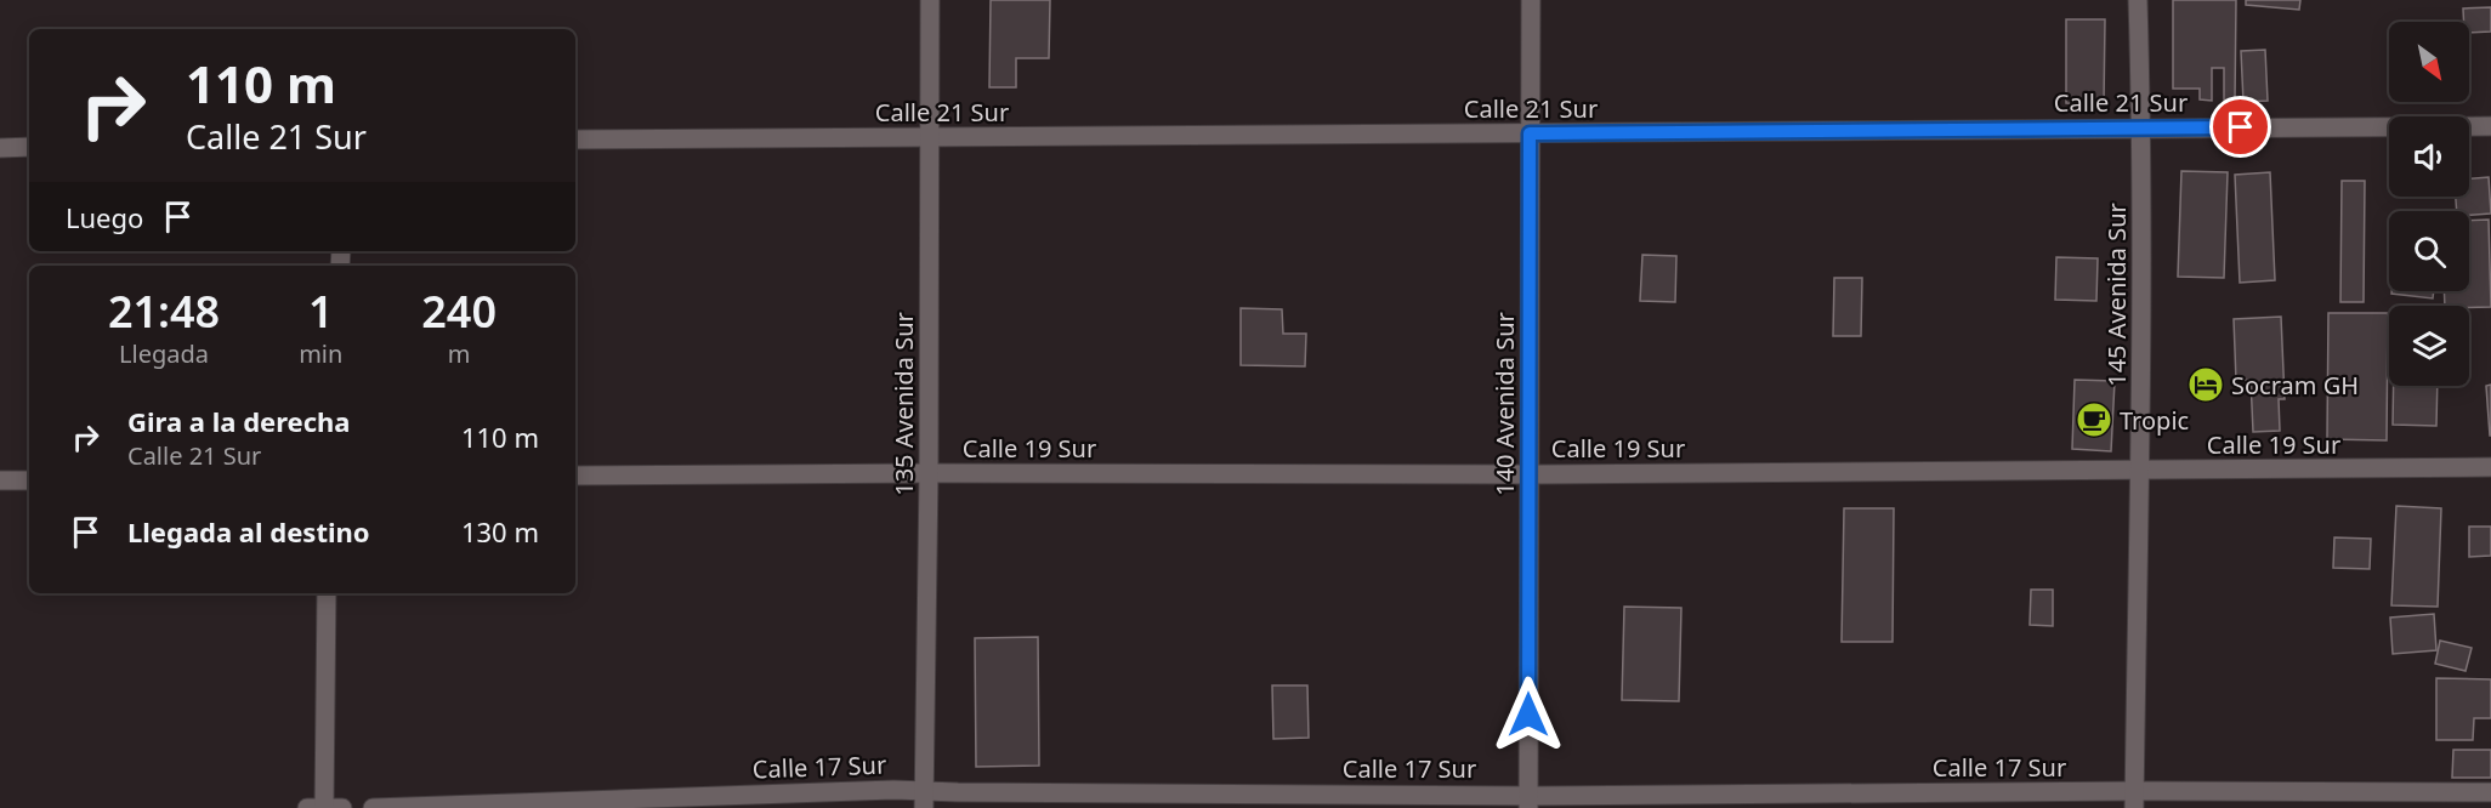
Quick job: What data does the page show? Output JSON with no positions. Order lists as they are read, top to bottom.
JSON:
{
  "streets": {
    "street": [
      "Calle 21 Sur",
      "145 Avenida Sur",
      "135 Avenida Sur",
      "140 Avenida Sur",
      "Calle 19 Sur",
      "Calle 17 Sur"
    ]
  },
  "crossings": [
    ["Calle 21 Sur", "145 Avenida Sur"],
    ["Calle 21 Sur", "135 Avenida Sur"],
    ["Calle 21 Sur", "140 Avenida Sur"],
    ["145 Avenida Sur", "Calle 19 Sur"],
    ["145 Avenida Sur", "Calle 17 Sur"],
    ["135 Avenida Sur", "Calle 19 Sur"],
    ["135 Avenida Sur", "Calle 17 Sur"],
    ["140 Avenida Sur", "Calle 19 Sur"],
    ["140 Avenida Sur", "Calle 17 Sur"]
  ],
  "places": {
    "hotel": ["Socram GH"],
    "cafe": ["Tropic"]
  },
  "north": "bottom right",
  "page": {
    "turn": ["110 m", "Calle 21 Sur"],
    "then": "Luego",
    "eta": [
      "21:48",
      "Llegada",
      "1",
      "min",
      "240",
      "m"
    ],
    "list": [
      {
        "name": "Gira a la derecha",
        "note": "Calle 21 Sur",
        "value": "110 m"
      },
      {
        "name": "Llegada al destino",
        "value": "130 m"
      }
    ]
  }
}
